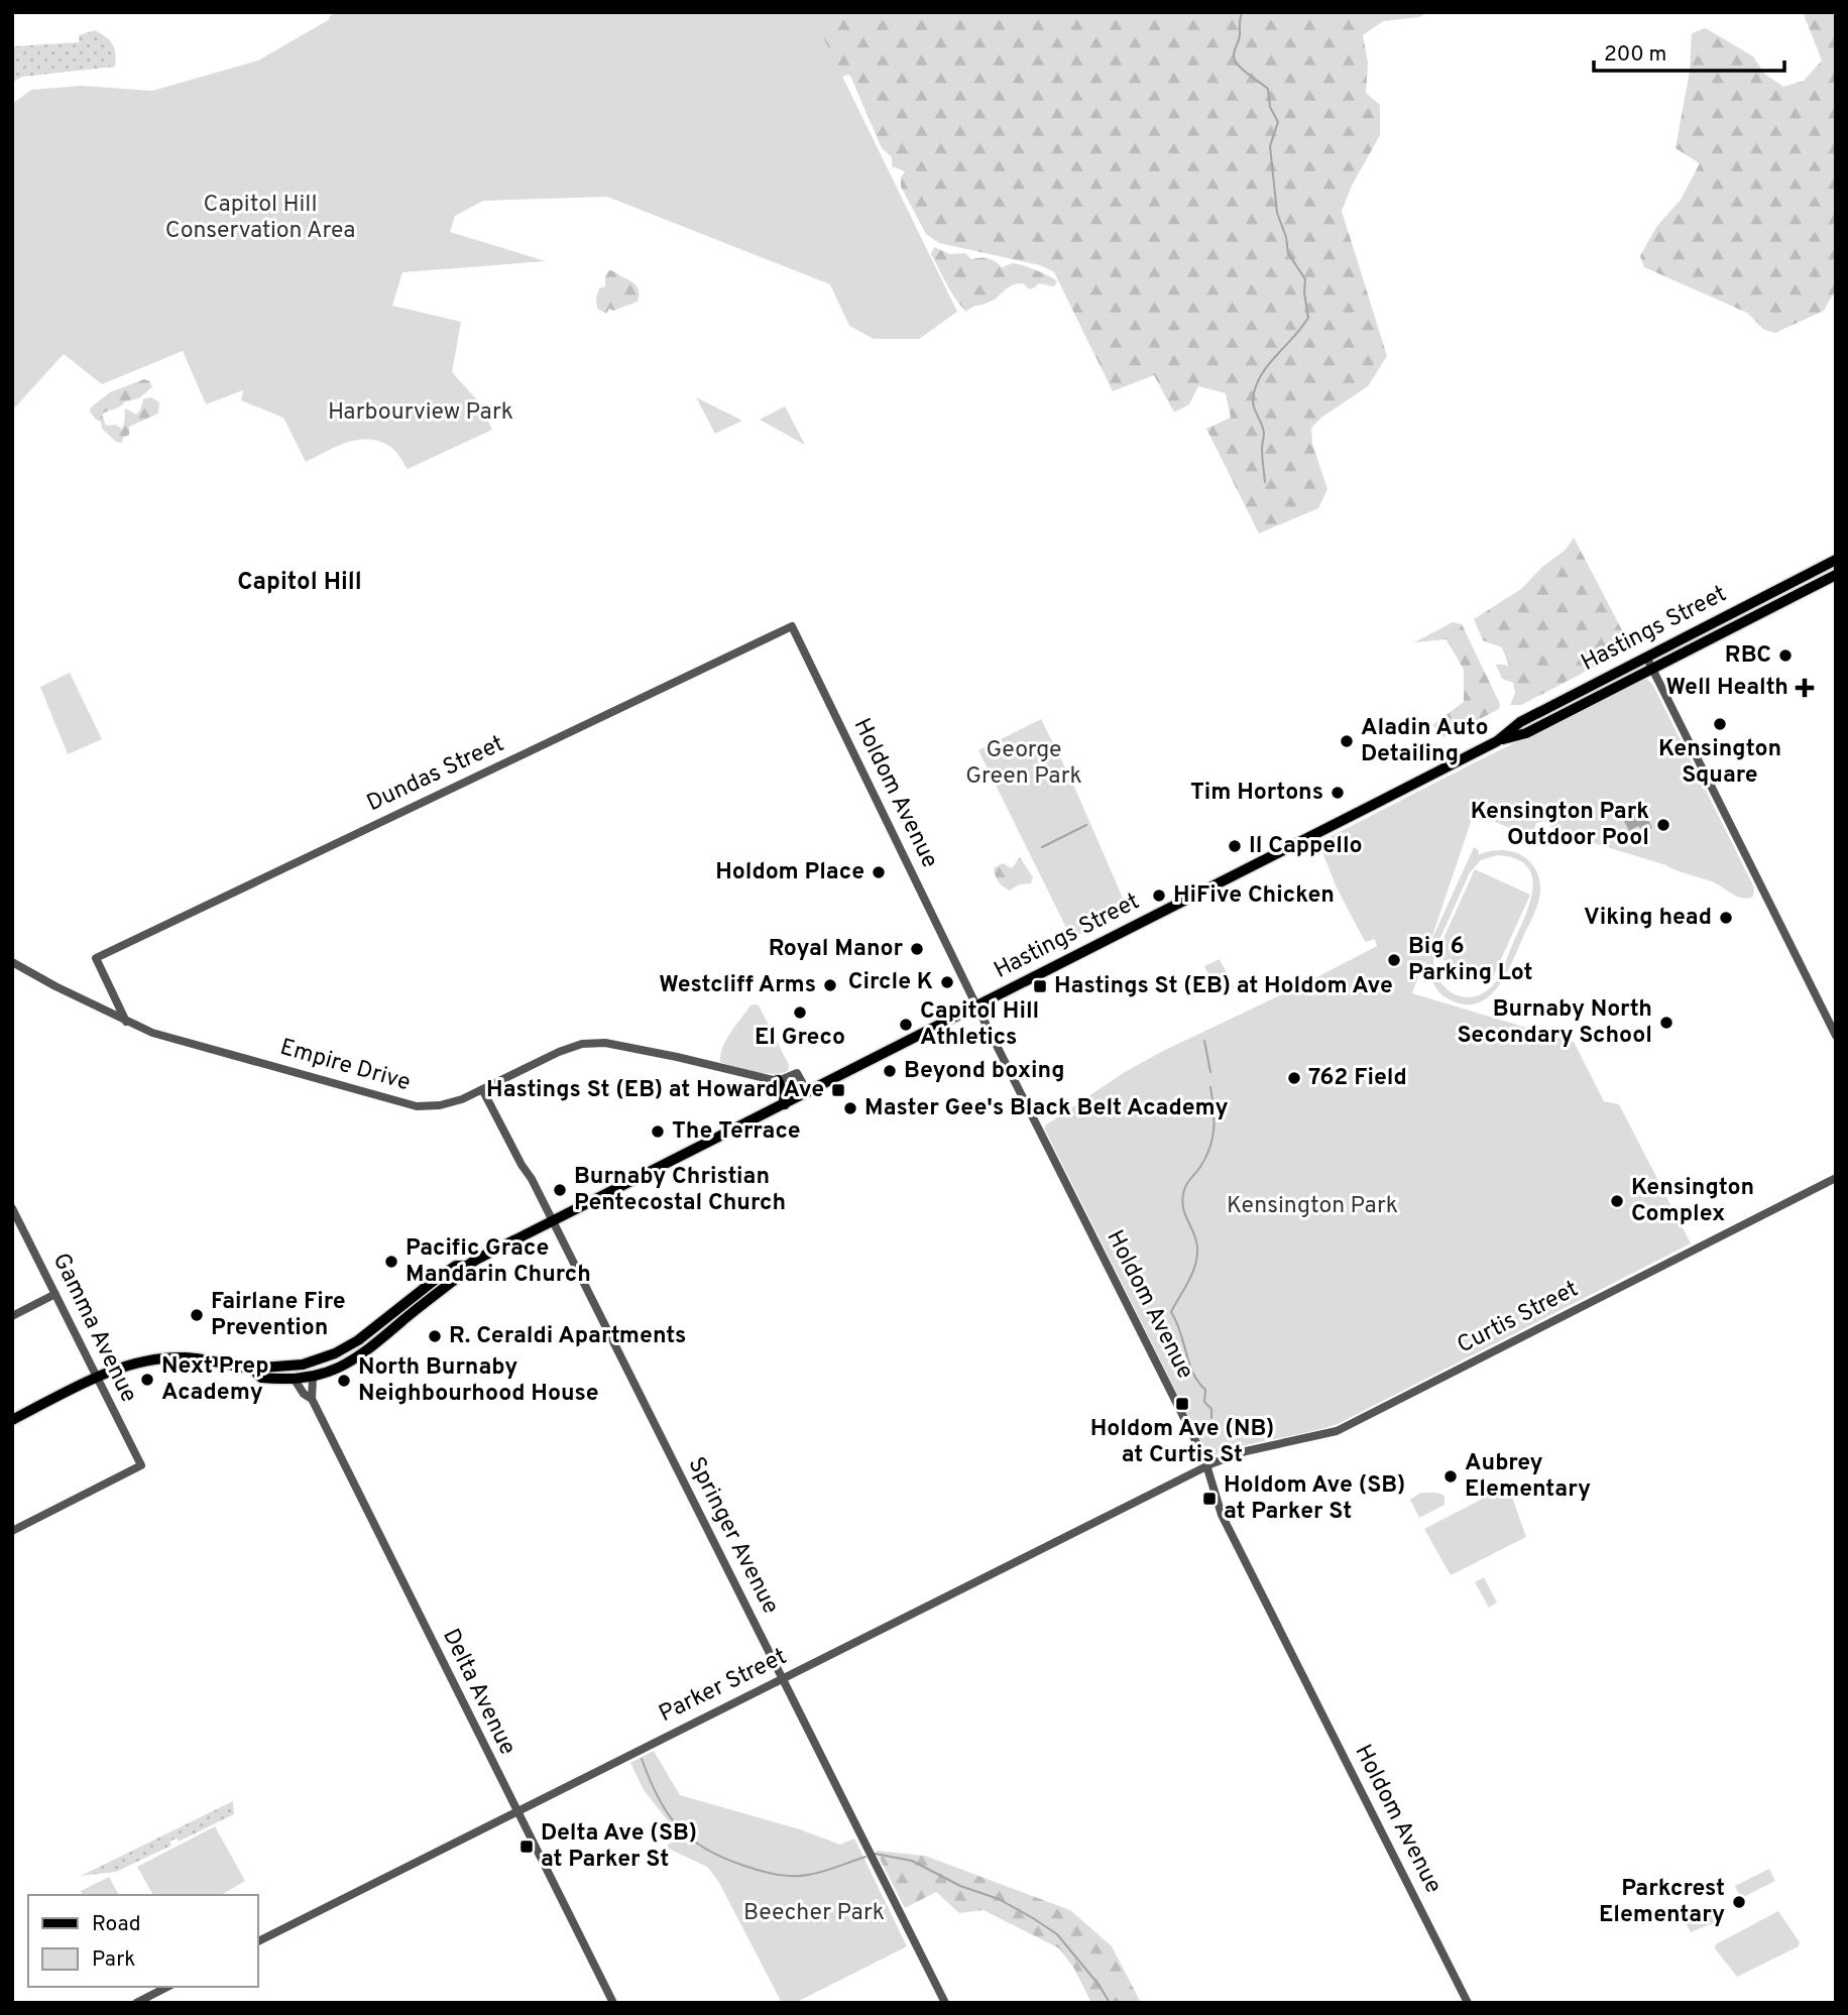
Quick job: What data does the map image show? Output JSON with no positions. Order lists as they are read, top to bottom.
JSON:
{
  "streets": {
    "main road": ["Hastings Street"],
    "street": [
      "Dundas Street",
      "Holdom Avenue",
      "Empire Drive",
      "Curtis Street",
      "Gamma Avenue",
      "Springer Avenue",
      "Parker Street",
      "Delta Avenue"
    ]
  },
  "crossings": [
    ["Hastings Street", "Holdom Avenue"],
    ["Hastings Street", "Gamma Avenue"],
    ["Hastings Street", "Springer Avenue"],
    ["Hastings Street", "Delta Avenue"],
    ["Dundas Street", "Holdom Avenue"],
    ["Dundas Street", "Empire Drive"],
    ["Holdom Avenue", "Curtis Street"],
    ["Holdom Avenue", "Parker Street"],
    ["Empire Drive", "Springer Avenue"],
    ["Curtis Street", "Parker Street"],
    ["Springer Avenue", "Parker Street"],
    ["Parker Street", "Delta Avenue"]
  ],
  "districts": ["Capitol Hill"],
  "parks": [
    "Capitol Hill Conservation Area",
    "Harbourview Park",
    "George Green Park",
    "Kensington Park",
    "Beecher Park"
  ],
  "places": {
    "other": [
      "RBC",
      "Kensington Square",
      "Aladin Auto Detailing",
      "Tim Hortons",
      "Kensington Park Outdoor Pool",
      "Il Cappello",
      "Holdom Place",
      "HiFive Chicken",
      "Viking head",
      "Royal Manor",
      "Big 6 Parking Lot",
      "Circle K",
      "Westcliff Arms",
      "El Greco",
      "Burnaby North Secondary School",
      "Capitol Hill Athletics",
      "Beyond boxing",
      "762 Field",
      "Master Gee's Black Belt Academy",
      "The Terrace",
      "Burnaby Christian Pentecostal Church",
      "Kensington Complex",
      "Pacific Grace Mandarin Church",
      "Fairlane Fire Prevention",
      "R. Ceraldi Apartments",
      "Next Prep Academy",
      "North Burnaby Neighbourhood House",
      "Aubrey Elementary",
      "Parkcrest Elementary"
    ],
    "health": ["Well Health"],
    "transit": [
      "Hastings St (EB) at Holdom Ave",
      "Hastings St (EB) at Howard Ave",
      "Holdom Ave (NB) at Curtis St",
      "Holdom Ave (SB) at Parker St",
      "Delta Ave (SB) at Parker St"
    ]
  },
  "legend": ["Road", "Park"],
  "scale_bar": "200 m"
}
